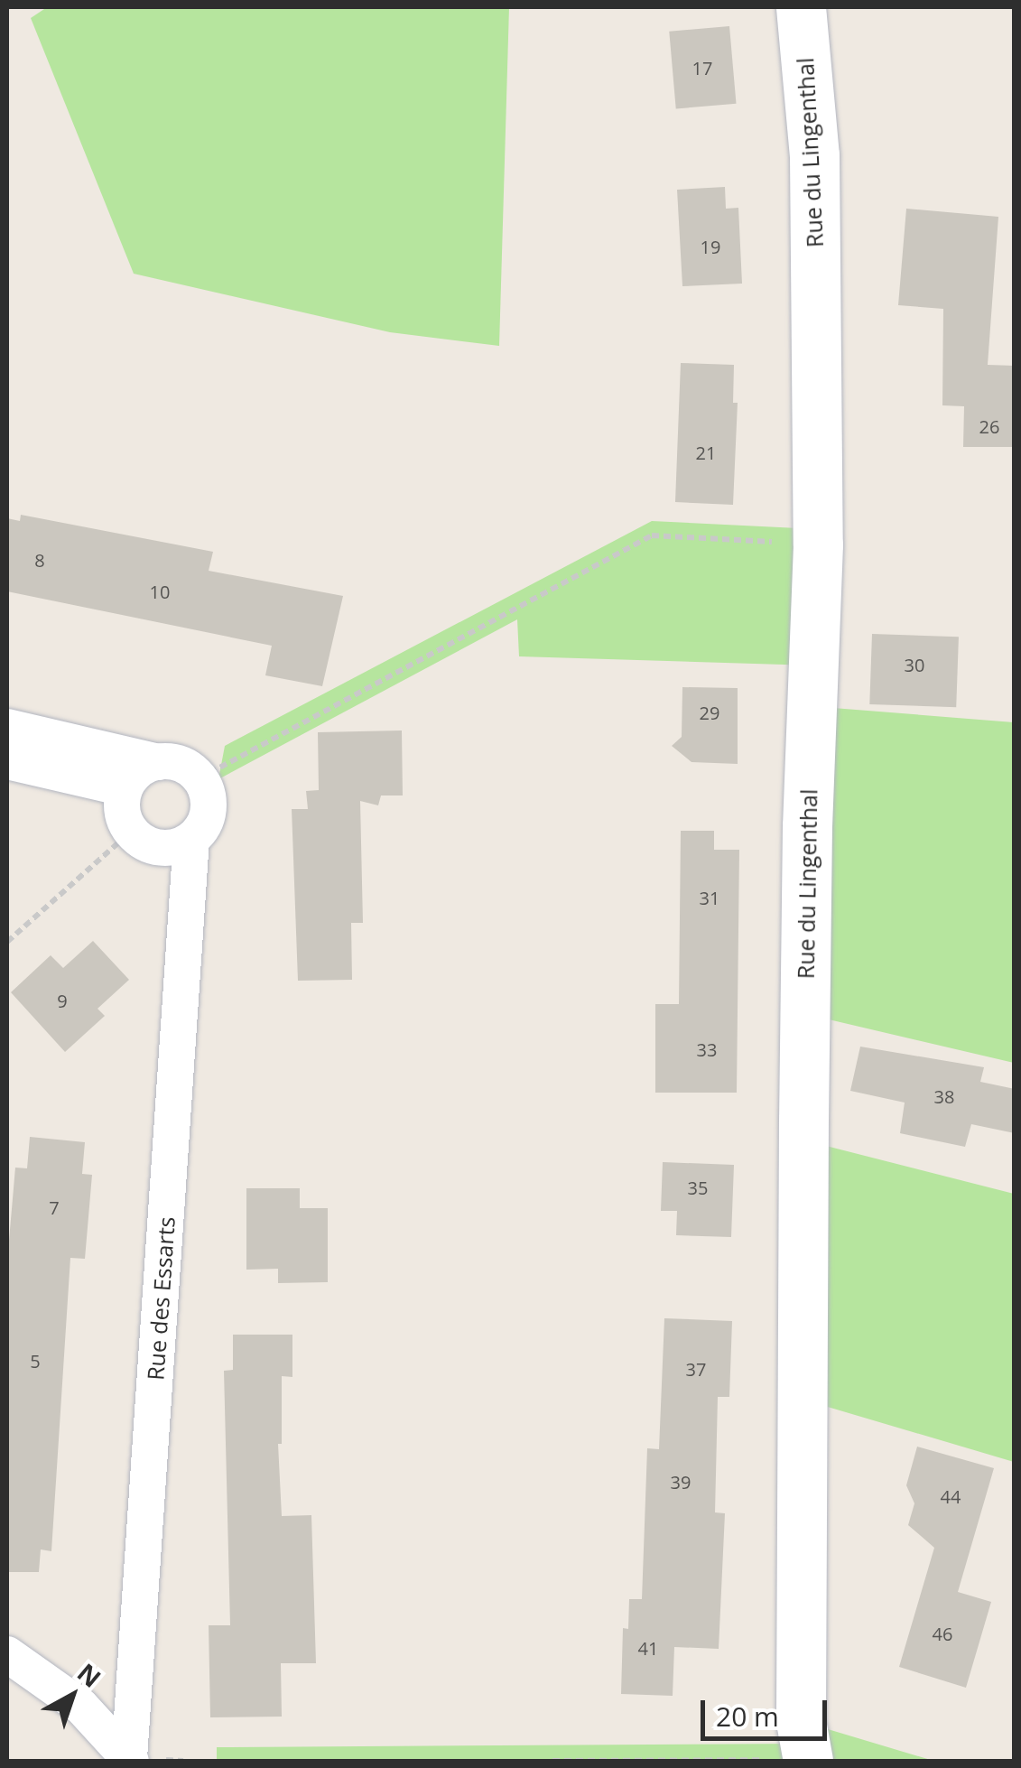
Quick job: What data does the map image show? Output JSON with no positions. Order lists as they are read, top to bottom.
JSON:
{
  "streets": {
    "street": ["Rue du Lingenthal", "Rue des Essarts"]
  },
  "house_numbers": [
    "17",
    "19",
    "26",
    "21",
    "8",
    "10",
    "30",
    "29",
    "31",
    "9",
    "33",
    "38",
    "35",
    "7",
    "5",
    "37",
    "39",
    "44",
    "46",
    "41"
  ],
  "scale_bar": "20 m",
  "north": "top right"
}
